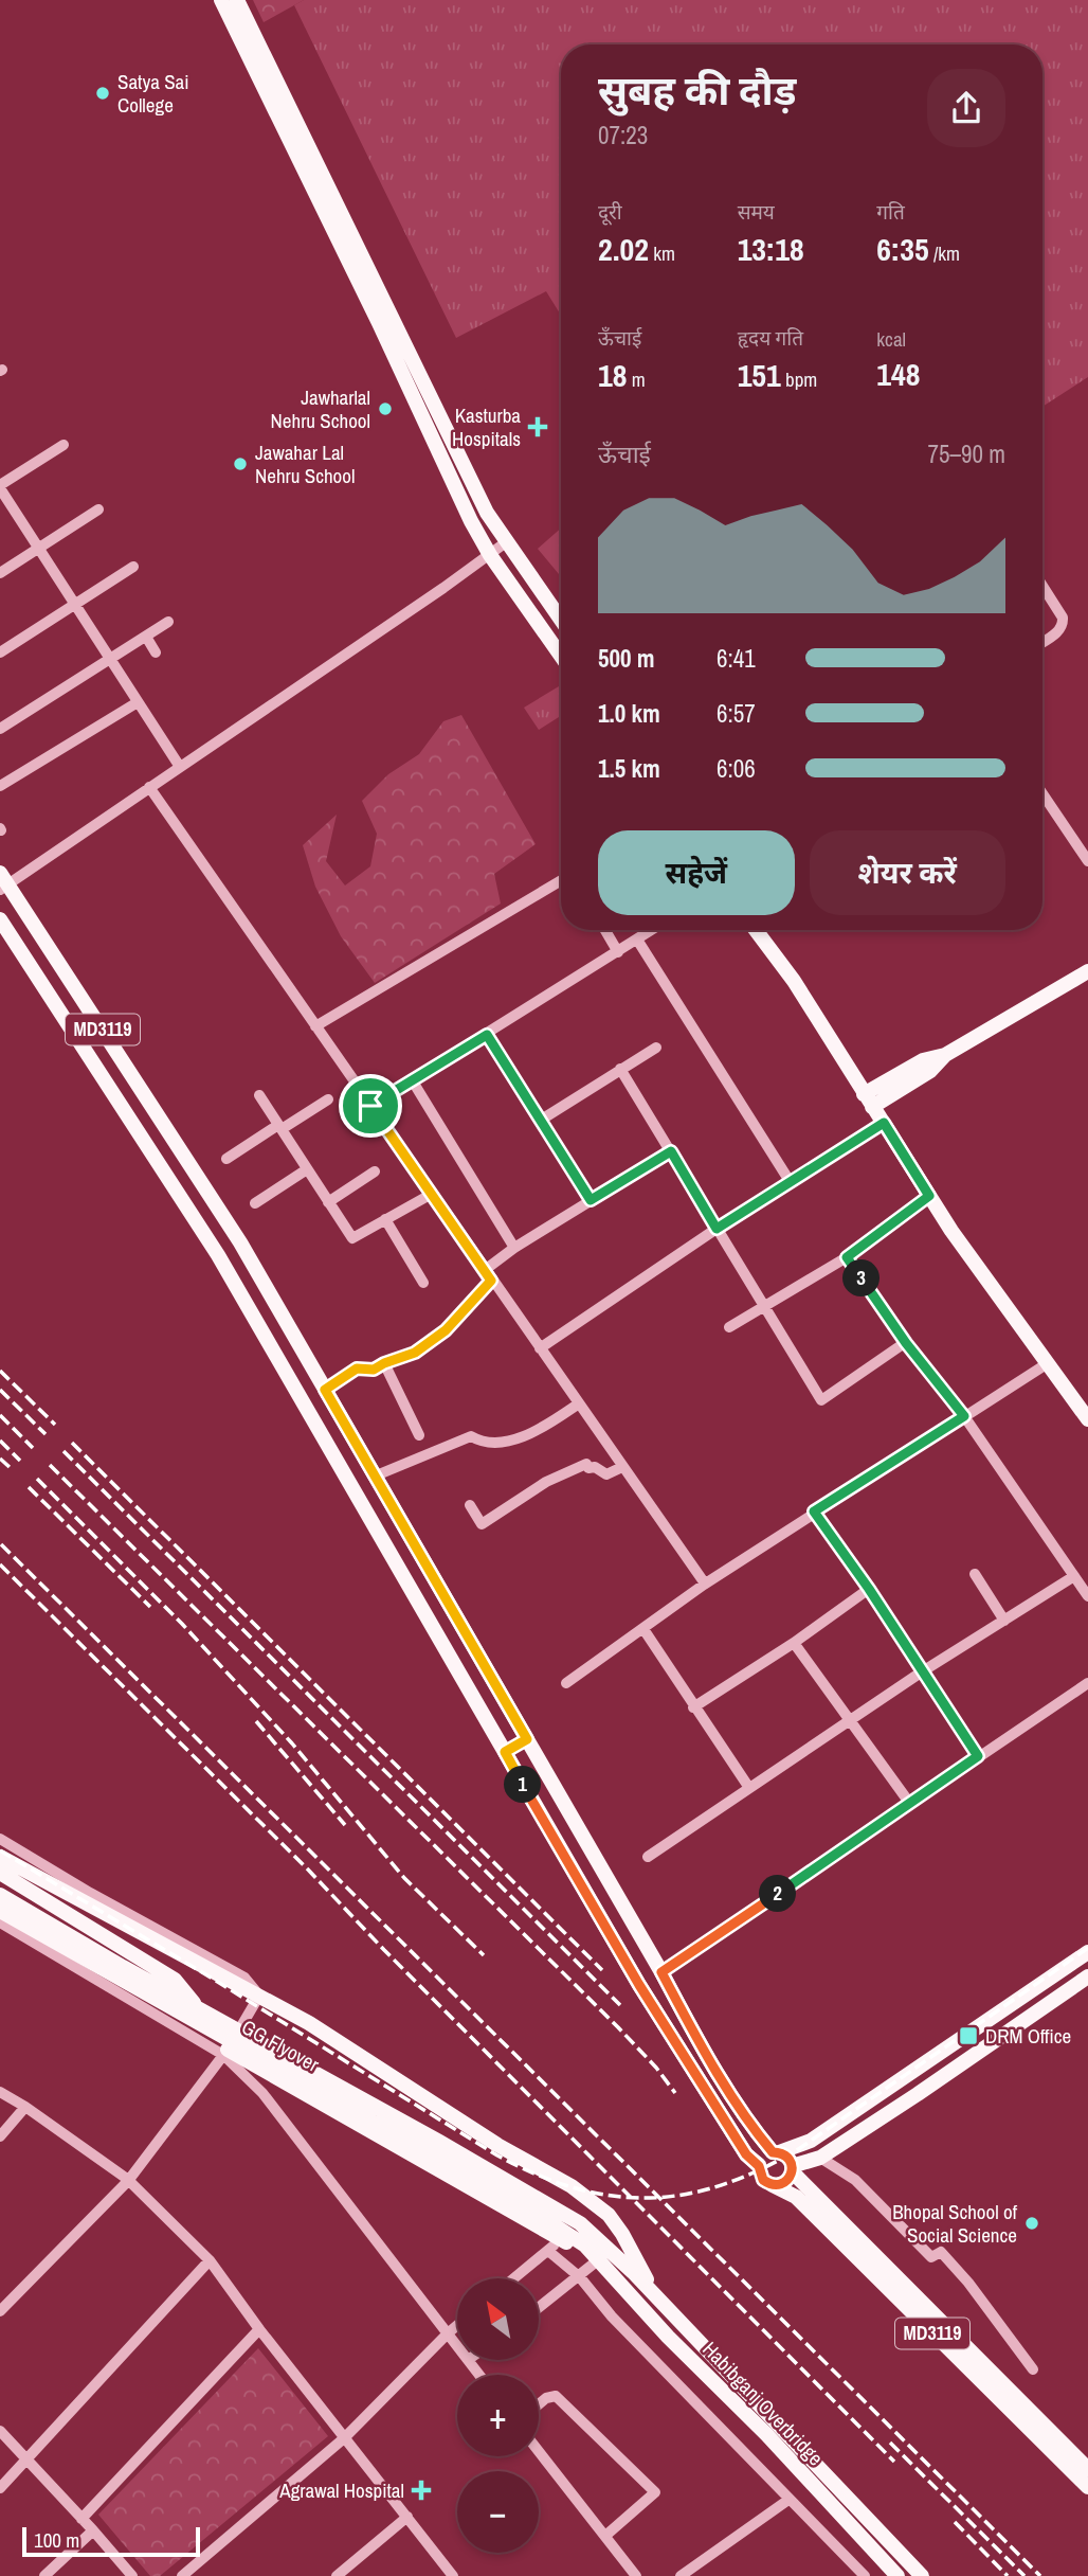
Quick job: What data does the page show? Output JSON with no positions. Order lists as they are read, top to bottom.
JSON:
{
  "streets": {
    "main road": ["MD3119", "GG Flyover", "Habibganj Overbridge"]
  },
  "crossings": [
    ["GG Flyover", "Habibganj Overbridge"]
  ],
  "places": {
    "other": [
      "Satya Sai College",
      "Jawharlal Nehru School",
      "Jawahar Lal Nehru School",
      "Bhopal School of Social Science"
    ],
    "health": ["Kasturba Hospitals", "Agrawal Hospital"],
    "transit": ["DRM Office"]
  },
  "scale_bar": "100 m",
  "north": "top left",
  "page": {
    "heading": ["सुबह की दौड़", "07:23"],
    "stats": [
      ["दूरी", "2.02 km"],
      ["समय", "13:18"],
      ["गति", "6:35 /km"],
      ["ऊँचाई", "18 m"],
      ["हृदय गति", "151 bpm"],
      ["kcal", "148"]
    ],
    "chart": ["ऊँचाई", "75–90 m"],
    "list": [
      {
        "name": "500 m",
        "note": "6:41"
      },
      {
        "name": "1.0 km",
        "note": "6:57"
      },
      {
        "name": "1.5 km",
        "note": "6:06"
      }
    ],
    "buttons": ["सहेजें", "शेयर करें"],
    "pins": ["3", "1", "2"],
    "map_buttons": ["+", "−"],
    "scale": "100 m"
  }
}
